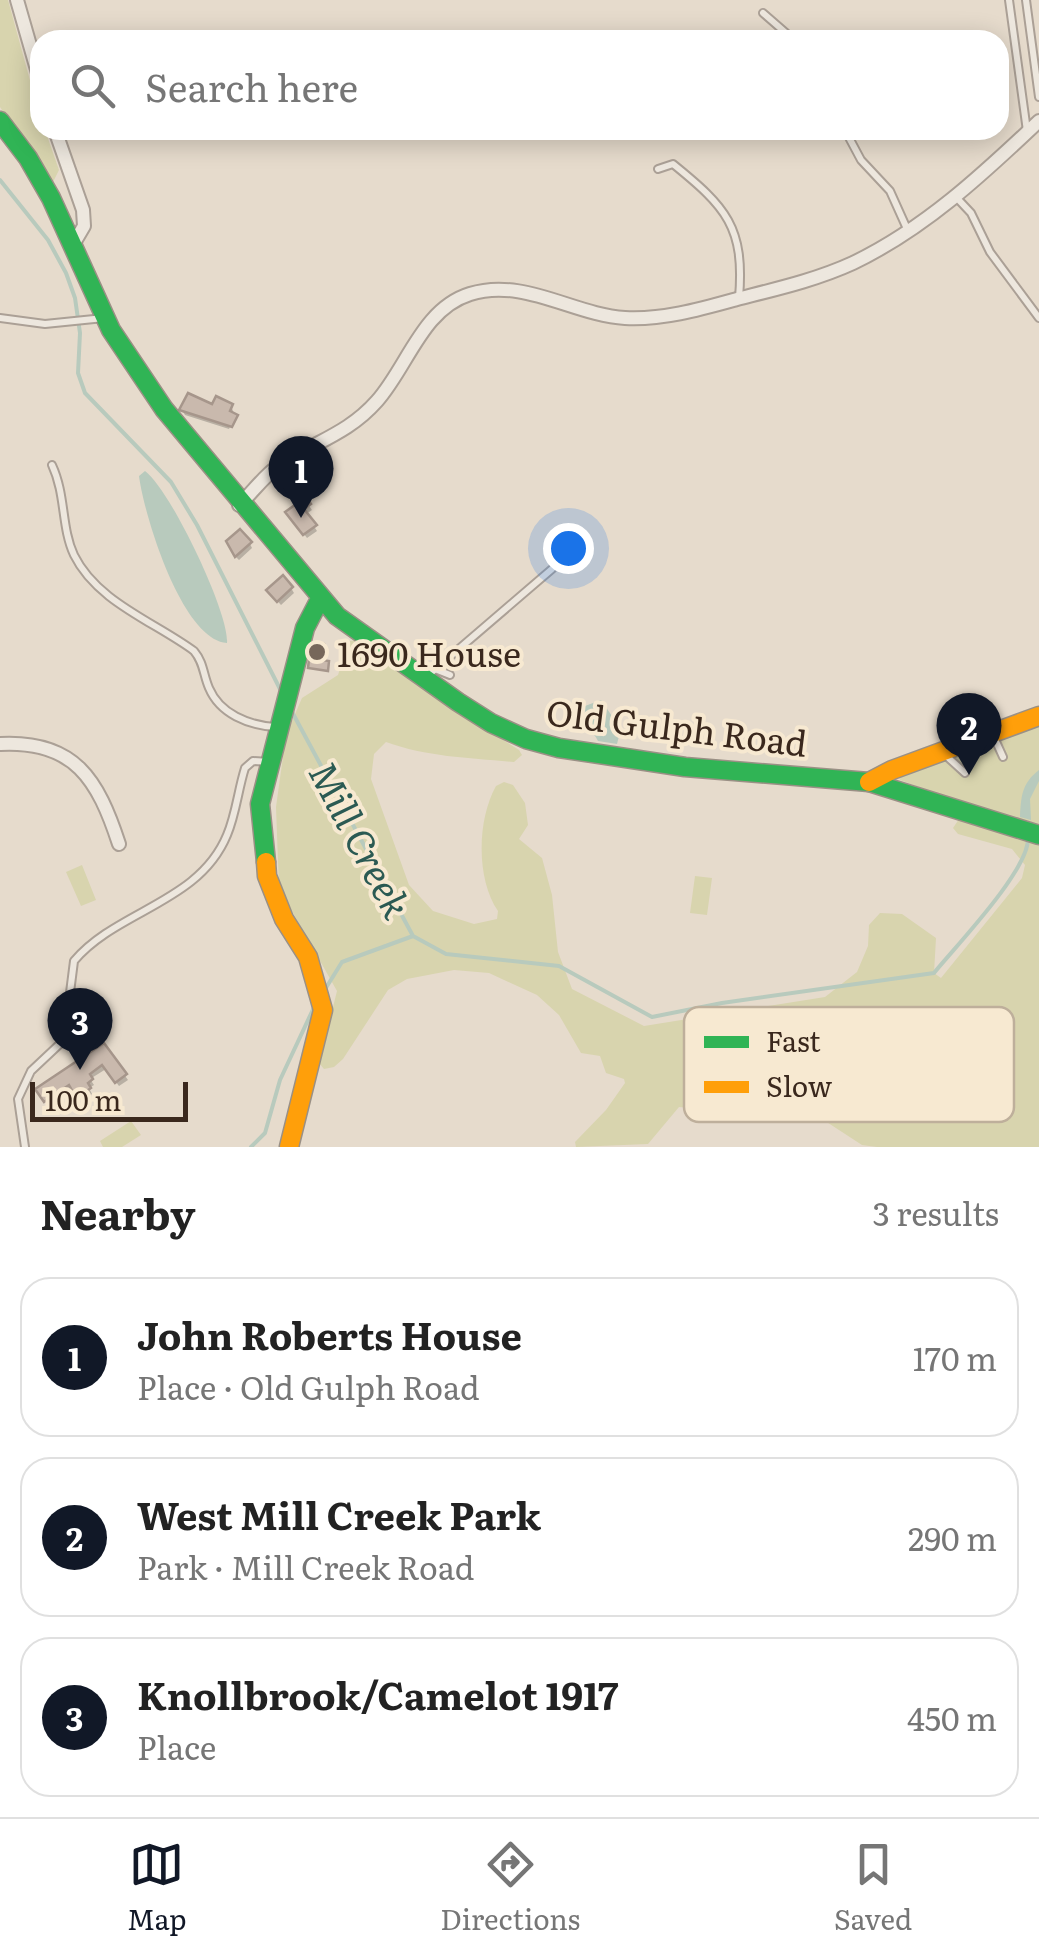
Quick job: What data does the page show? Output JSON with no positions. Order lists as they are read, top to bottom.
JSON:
{
  "streets": {
    "street": ["Old Gulph Road"]
  },
  "water": ["Mill Creek"],
  "places": ["1690 House"],
  "legend": ["Fast", "Slow"],
  "scale_bar": "100 m",
  "page": {
    "search": "Search here",
    "pins": ["1", "2", "3"],
    "scale": "100 m",
    "heading": ["Nearby", "3 results"],
    "list": [
      {
        "mark": "1",
        "name": "John Roberts House",
        "note": "Place · Old Gulph Road",
        "value": "170 m"
      },
      {
        "mark": "2",
        "name": "West Mill Creek Park",
        "note": "Park · Mill Creek Road",
        "value": "290 m"
      },
      {
        "mark": "3",
        "name": "Knollbrook/Camelot 1917",
        "note": "Place",
        "value": "450 m"
      }
    ],
    "nav": ["Map", "Directions", "Saved"]
  }
}
